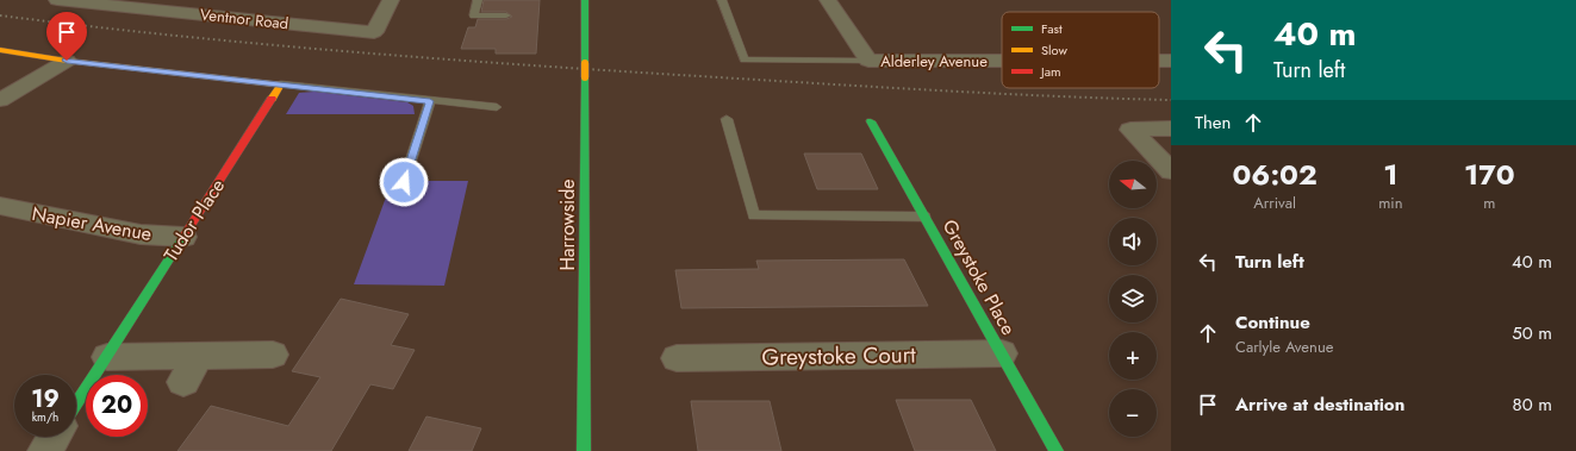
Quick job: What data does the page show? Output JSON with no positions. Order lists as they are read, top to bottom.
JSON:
{
  "streets": {
    "street": [
      "Ventnor Road",
      "Alderley Avenue",
      "Tudor Place",
      "Napier Avenue",
      "Harrowside",
      "Greystoke Place",
      "Greystoke Court"
    ]
  },
  "crossings": [
    ["Tudor Place", "Napier Avenue"],
    ["Greystoke Place", "Greystoke Court"]
  ],
  "legend": ["Fast", "Slow", "Jam"],
  "north": "left",
  "page": {
    "turn": ["40 m", "Turn left"],
    "then": "Then",
    "eta": [
      "06:02",
      "Arrival",
      "1",
      "min",
      "170",
      "m"
    ],
    "map_buttons": ["+", "−"],
    "list": [
      {
        "name": "Turn left",
        "value": "40 m"
      },
      {
        "name": "Continue",
        "note": "Carlyle Avenue",
        "value": "50 m"
      },
      {
        "name": "Arrive at destination",
        "value": "80 m"
      }
    ],
    "speed": "19 km/h",
    "limit": "20"
  }
}
